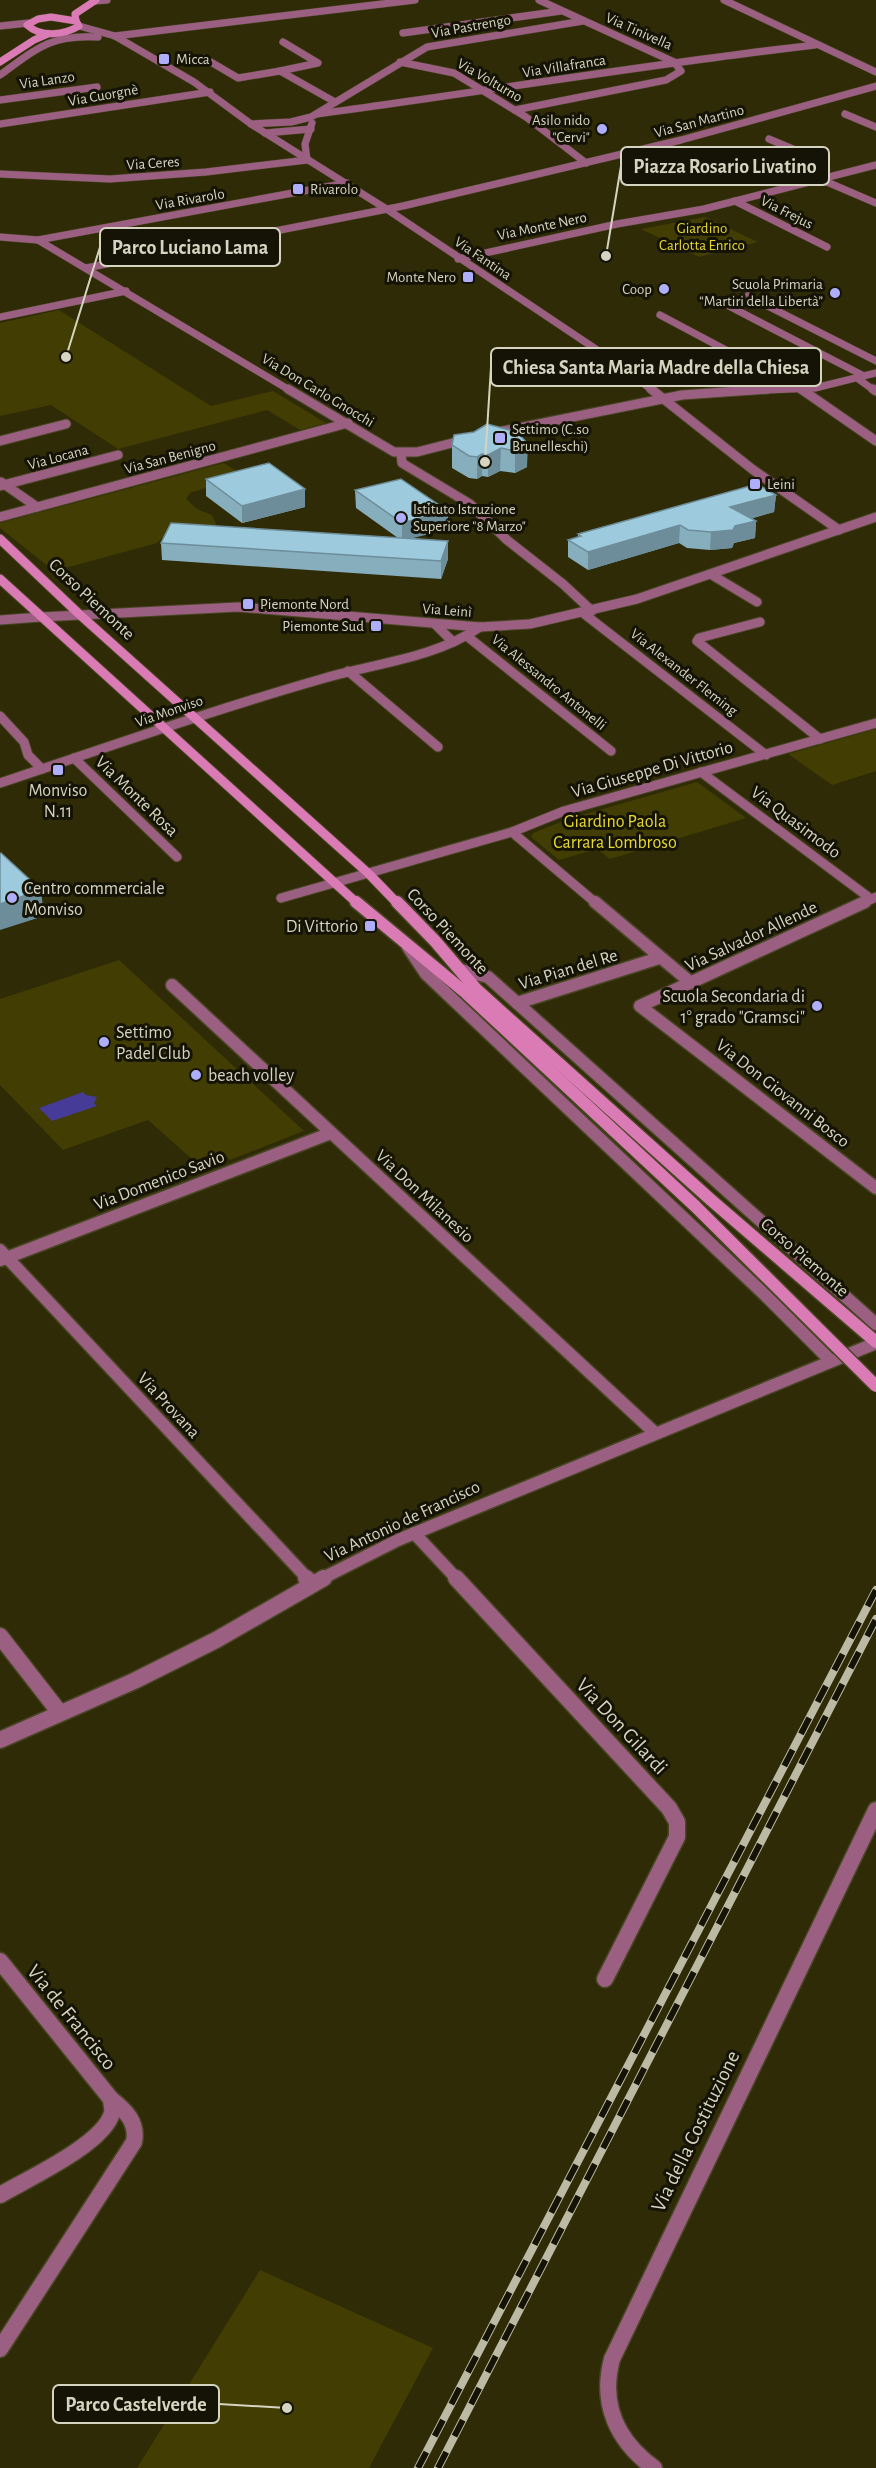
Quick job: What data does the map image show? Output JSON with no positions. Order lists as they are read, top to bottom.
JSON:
{
  "streets": {
    "main road": ["Corso Piemonte"],
    "street": [
      "Via Pastrengo",
      "Via Tinivella",
      "Via Villafranca",
      "Via Lanzo",
      "Via Volturno",
      "Via Cuorgnè",
      "Via San Martino",
      "Via Ceres",
      "Via Rivarolo",
      "Via Frejus",
      "Via Monte Nero",
      "Via Fantina",
      "Via Don Carlo Gnocchi",
      "Via Locana",
      "Via San Benigno",
      "Via Leinì",
      "Via Alexander Fleming",
      "Via Alessandro Antonelli",
      "Via Monviso",
      "Via Giuseppe Di Vittorio",
      "Via Monte Rosa",
      "Via Quasimodo",
      "Via Salvador Allende",
      "Via Pian del Re",
      "Via Don Giovanni Bosco",
      "Via Domenico Savio",
      "Via Don Milanesio",
      "Via Provana",
      "Via Antonio de Francisco",
      "Via Don Gilardi",
      "Via de Francisco",
      "Via della Costituzione"
    ]
  },
  "crossings": [
    ["Via Pastrengo", "Via Tinivella"],
    ["Via Pastrengo", "Via Villafranca"],
    ["Via Pastrengo", "Via Volturno"],
    ["Via Pastrengo", "Via Fantina"],
    ["Via Tinivella", "Via Villafranca"],
    ["Via Villafranca", "Via Volturno"],
    ["Via Volturno", "Via San Martino"],
    ["Via Cuorgnè", "Via Fantina"],
    ["Via San Martino", "Via Fantina"],
    ["Via San Martino", "Via Don Carlo Gnocchi"],
    ["Via Ceres", "Via Fantina"],
    ["Via Rivarolo", "Via Fantina"],
    ["Via Rivarolo", "Via Don Carlo Gnocchi"],
    ["Via Frejus", "Via Monte Nero"],
    ["Via Monte Nero", "Via Fantina"],
    ["Via Fantina", "Via Leinì"],
    ["Via Don Carlo Gnocchi", "Via San Benigno"],
    ["Via Don Carlo Gnocchi", "Via Leinì"],
    ["Via Don Carlo Gnocchi", "Via Alexander Fleming"],
    ["Via Locana", "Via San Benigno"],
    ["Corso Piemonte", "Via Leinì"],
    ["Corso Piemonte", "Via Monviso"],
    ["Corso Piemonte", "Via Giuseppe Di Vittorio"],
    ["Corso Piemonte", "Via Pian del Re"],
    ["Corso Piemonte", "Via Antonio de Francisco"],
    ["Via Leinì", "Via Alexander Fleming"],
    ["Via Leinì", "Via Monviso"],
    ["Via Alexander Fleming", "Via Giuseppe Di Vittorio"],
    ["Via Alessandro Antonelli", "Via Monviso"],
    ["Via Monviso", "Via Monte Rosa"],
    ["Via Giuseppe Di Vittorio", "Via Quasimodo"],
    ["Via Giuseppe Di Vittorio", "Via Pian del Re"],
    ["Via Quasimodo", "Via Salvador Allende"],
    ["Via Salvador Allende", "Via Pian del Re"],
    ["Via Salvador Allende", "Via Don Giovanni Bosco"],
    ["Via Domenico Savio", "Via Don Milanesio"],
    ["Via Domenico Savio", "Via Provana"],
    ["Via Don Milanesio", "Via Antonio de Francisco"],
    ["Via Provana", "Via Antonio de Francisco"],
    ["Via Antonio de Francisco", "Via Don Gilardi"]
  ],
  "parks": ["Giardino Carlotta Enrico", "Giardino Paola Carrara Lombroso"],
  "places": {
    "transit": [
      "Micca",
      "Rivarolo",
      "Monte Nero",
      "Settimo (C.so Brunelleschi)",
      "Leini",
      "Piemonte Nord",
      "Piemonte Sud",
      "Monviso N.11",
      "Di Vittorio"
    ],
    "other": [
      "Asilo nido \"Cervi\"",
      "Piazza Rosario Livatino",
      "Coop",
      "Scuola Primaria “Martiri della Libertà”",
      "Parco Luciano Lama",
      "Chiesa Santa Maria Madre della Chiesa",
      "Istituto Istruzione Superiore \"8 Marzo\"",
      "Centro commerciale Monviso",
      "Scuola Secondaria di 1° grado \"Gramsci\"",
      "Settimo Padel Club",
      "beach volley",
      "Parco Castelverde"
    ]
  }
}
